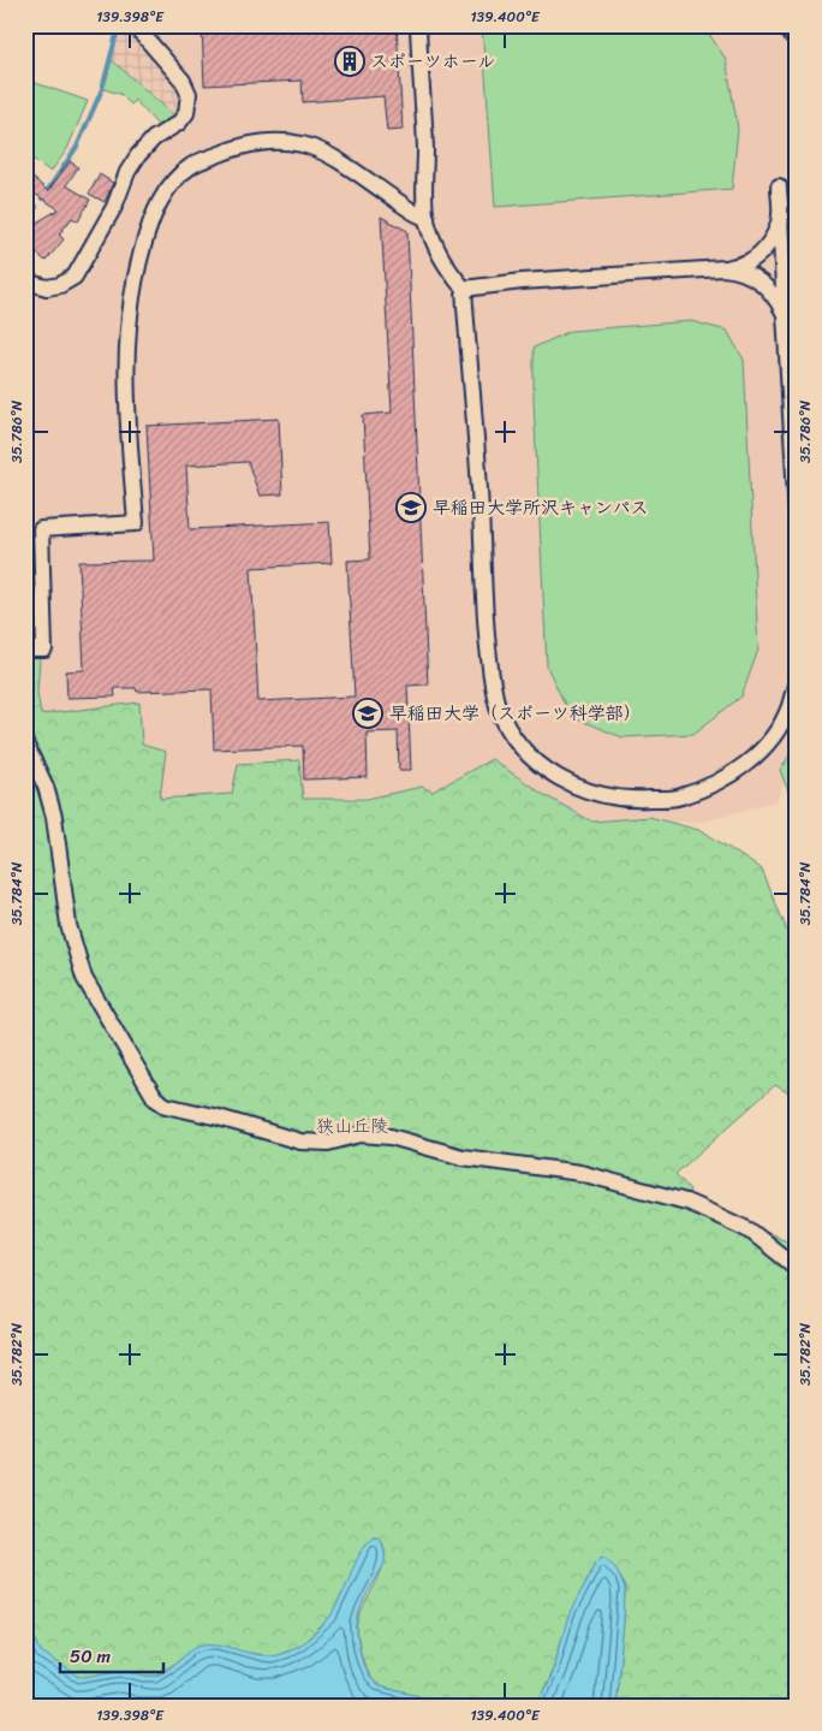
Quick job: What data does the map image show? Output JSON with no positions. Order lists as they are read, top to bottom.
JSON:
{
  "parks": ["狭山丘陵"],
  "places": {
    "building": ["スポーツホール"],
    "school or university": ["早稲田大学所沢キャンパス", "早稲田大学（スポーツ科学部）"]
  },
  "scale_bar": "50 m",
  "coordinates": [
    "139.398°E",
    "139.400°E",
    "35.786°N",
    "35.784°N",
    "35.782°N"
  ]
}
